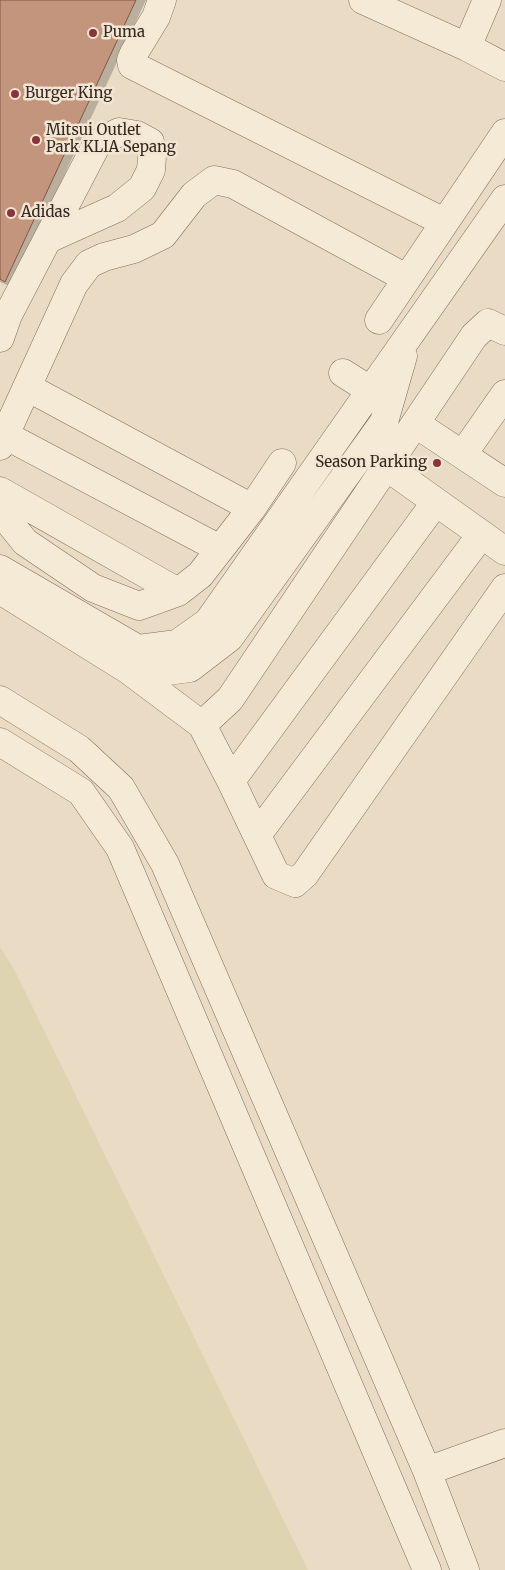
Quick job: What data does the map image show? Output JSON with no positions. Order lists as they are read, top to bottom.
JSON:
{
  "places": [
    "Puma",
    "Burger King",
    "Mitsui Outlet Park KLIA Sepang",
    "Adidas",
    "Season Parking"
  ]
}
